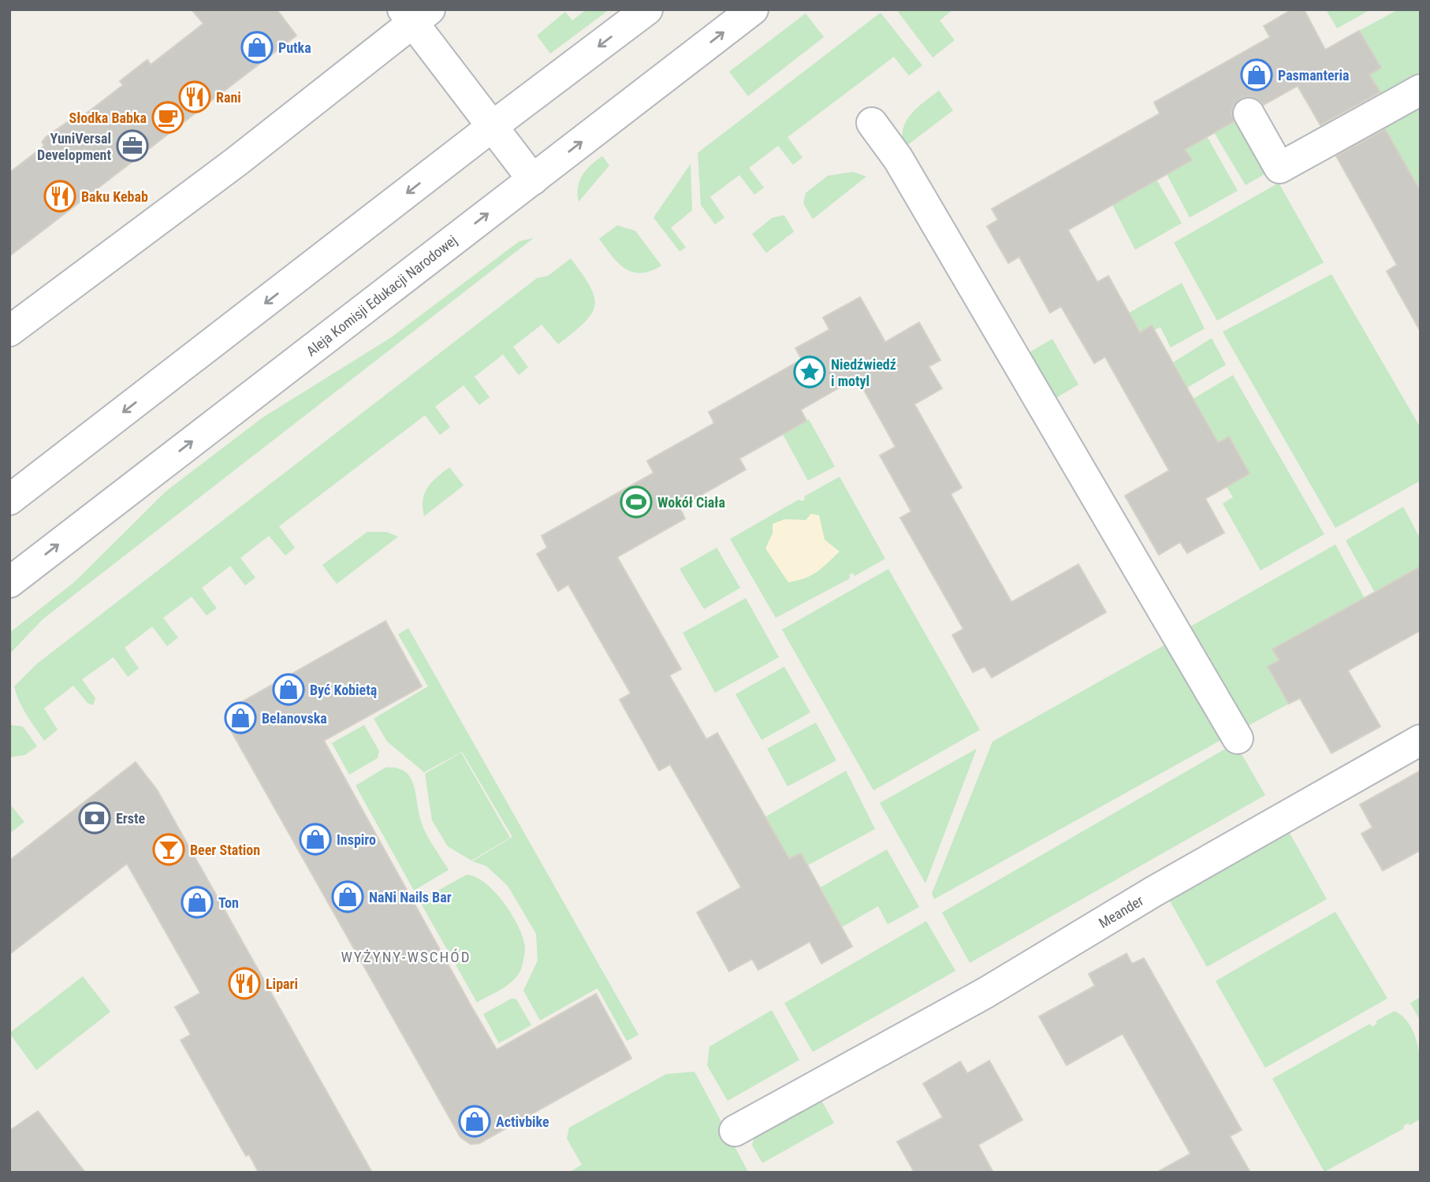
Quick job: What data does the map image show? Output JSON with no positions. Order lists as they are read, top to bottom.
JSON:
{
  "streets": {
    "street": ["Aleja Komisji Edukacji Narodowej", "Meander"]
  },
  "districts": ["WYŻYNY-WSCHÓD"],
  "places": {
    "shop": [
      "Putka",
      "Pasmanteria",
      "Być Kobietą",
      "Belanovska",
      "Inspiro",
      "NaNi Nails Bar",
      "Ton",
      "Activbike"
    ],
    "restaurant": ["Rani", "Baku Kebab", "Lipari"],
    "cafe": ["Słodka Babka"],
    "office": ["YuniVersal Development"],
    "place": ["Niedźwiedź i motyl"],
    "sports": ["Wokół Ciała"],
    "bank": ["Erste"],
    "bar": ["Beer Station"]
  }
}
